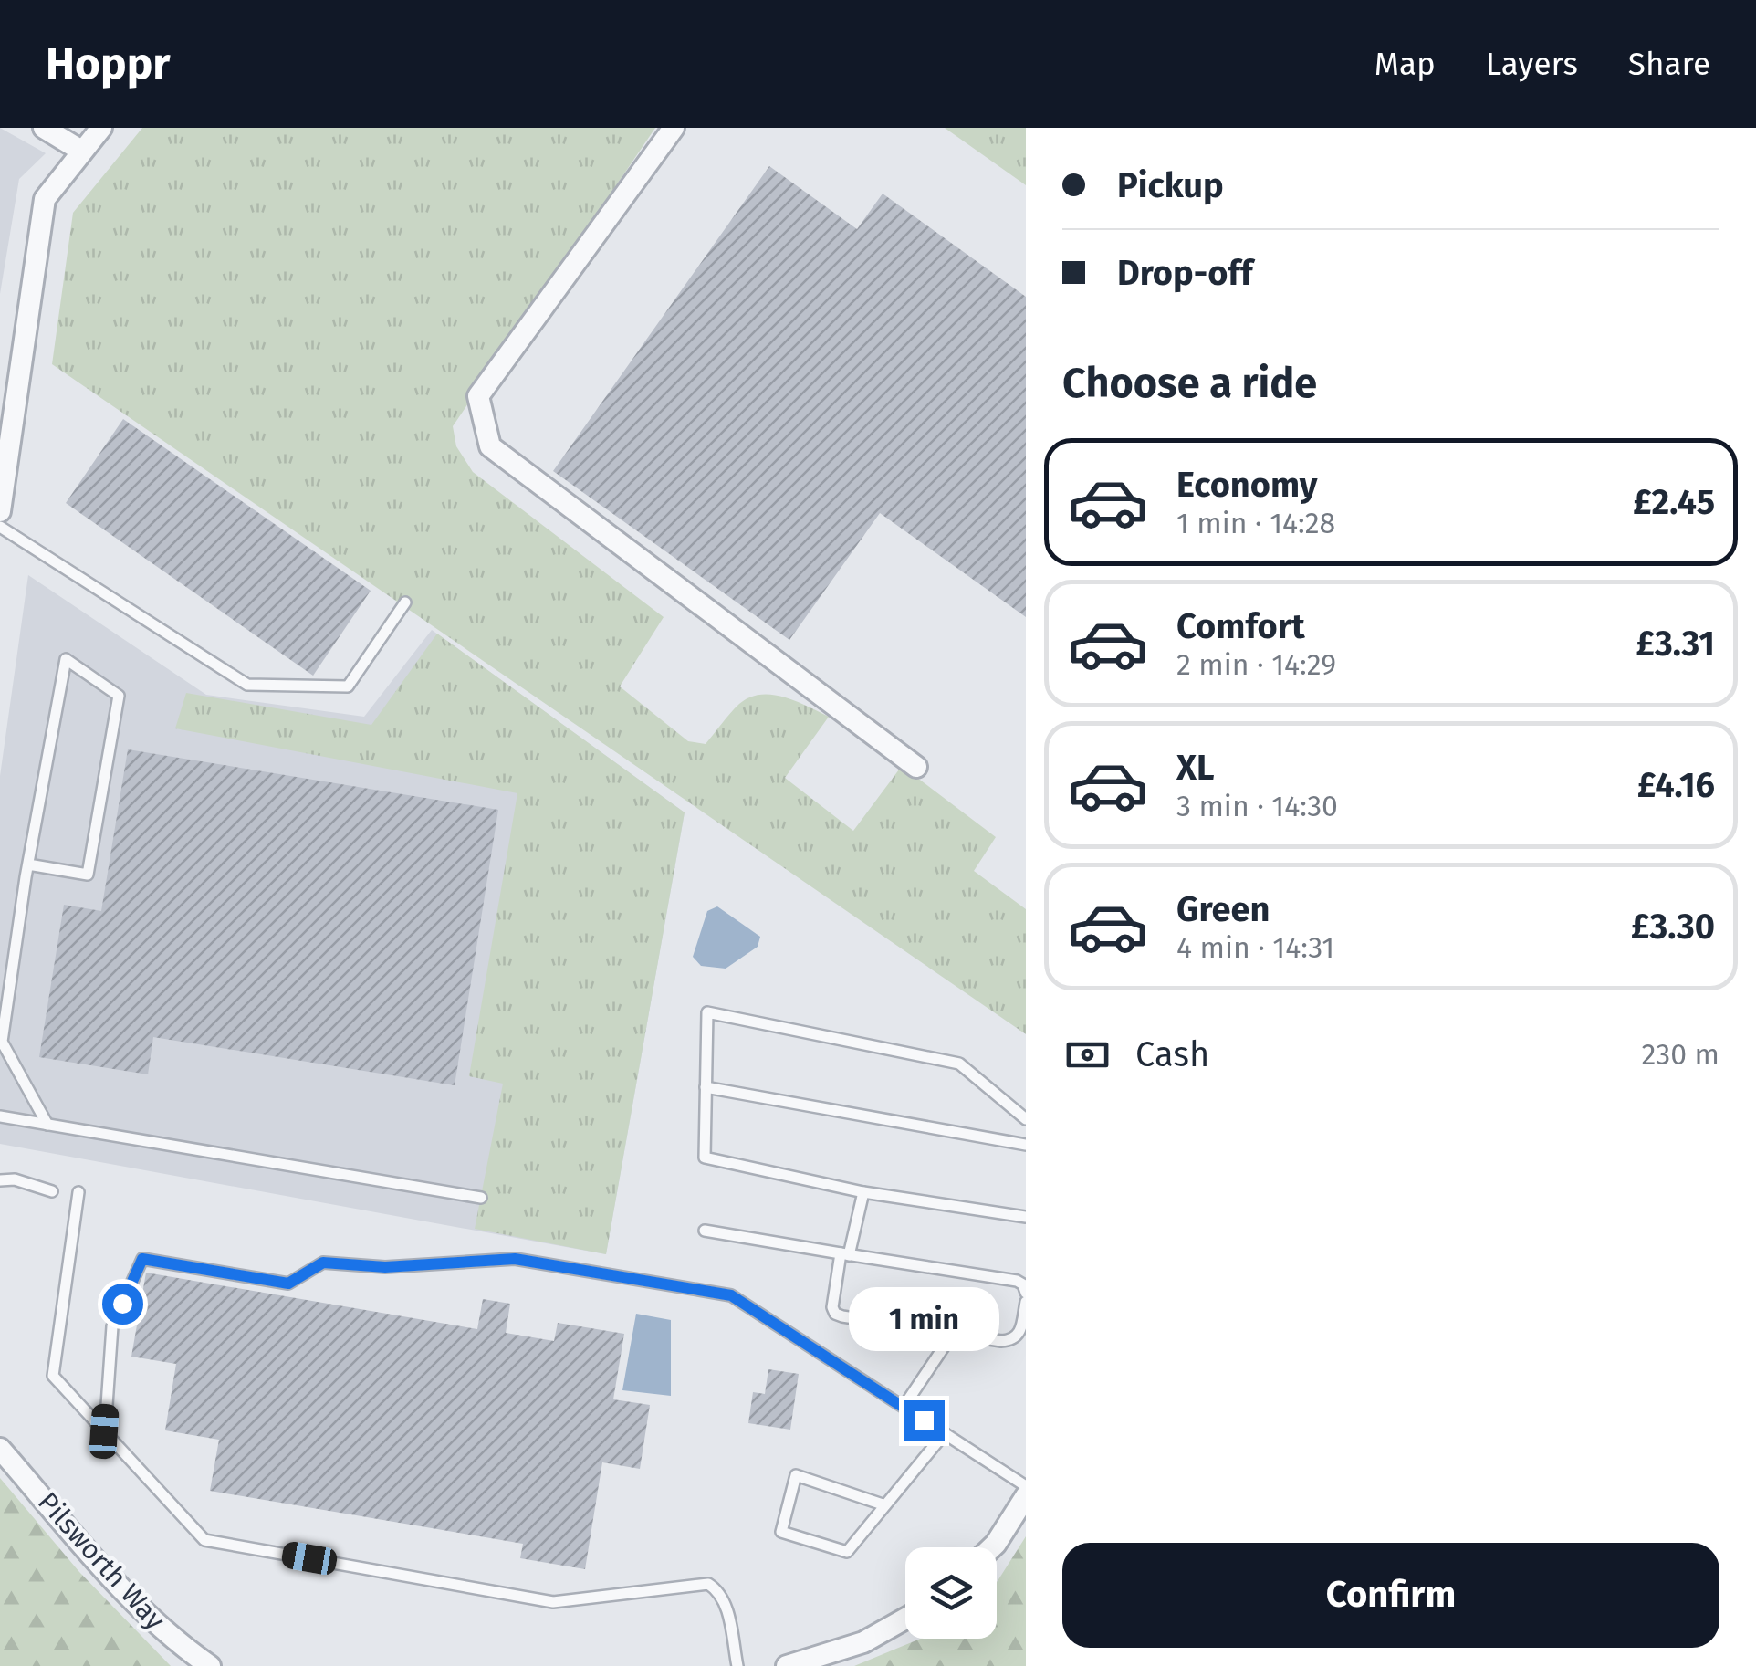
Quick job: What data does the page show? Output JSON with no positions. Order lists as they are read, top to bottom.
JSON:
{
  "streets": {
    "street": ["Pilsworth Way"]
  },
  "page": {
    "header": "Hoppr",
    "nav": ["Map", "Layers", "Share"],
    "banner": ["Pickup", "Drop-off"],
    "heading": "Choose a ride",
    "list": [
      {
        "name": "Economy",
        "note": "1 min · 14:28",
        "value": "£2.45"
      },
      {
        "name": "Comfort",
        "note": "2 min · 14:29",
        "value": "£3.31"
      },
      {
        "name": "XL",
        "note": "3 min · 14:30",
        "value": "£4.16"
      },
      {
        "name": "Green",
        "note": "4 min · 14:31",
        "value": "£3.30"
      }
    ],
    "pay": ["Cash", "230 m"],
    "bubble": "1 min",
    "buttons": "Confirm"
  }
}
